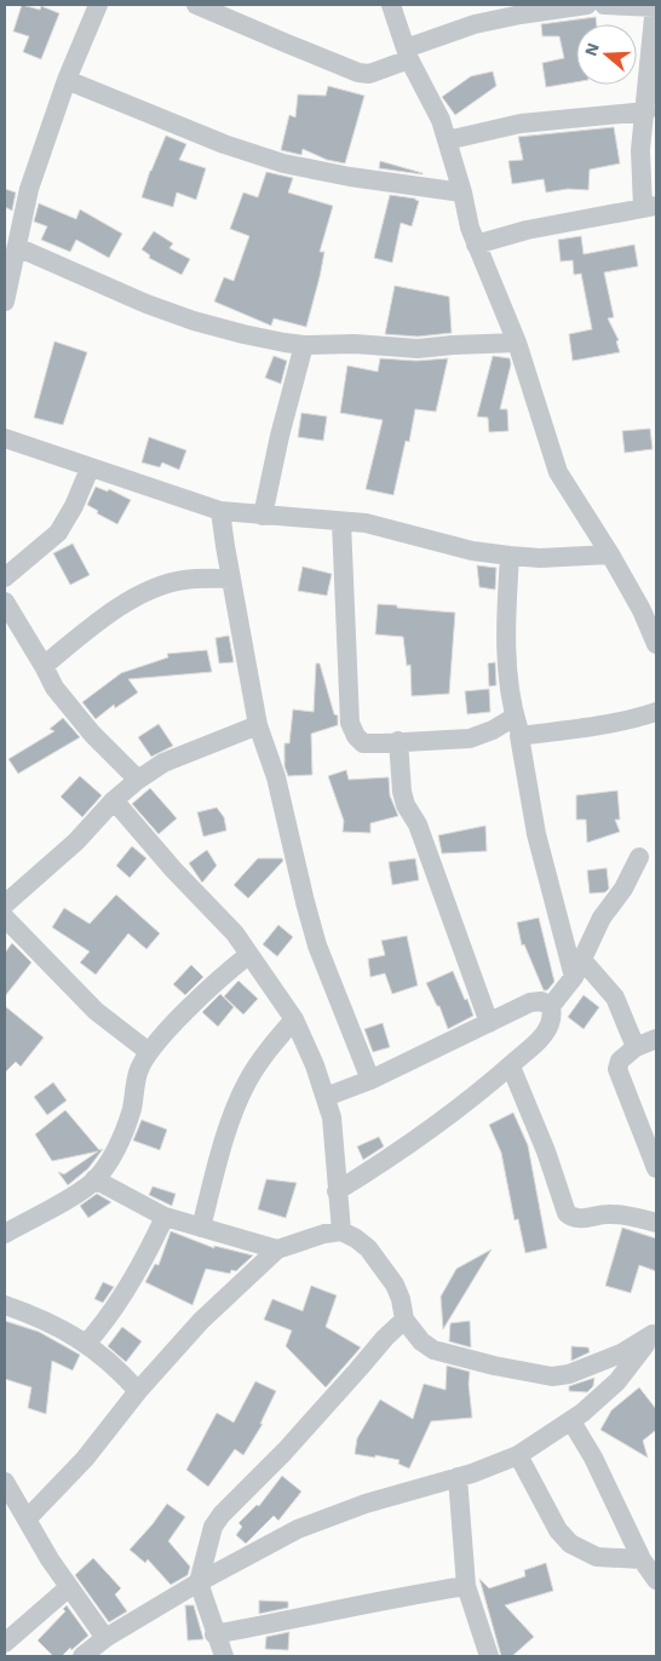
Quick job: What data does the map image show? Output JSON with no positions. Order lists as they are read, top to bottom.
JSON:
{
  "north": "left"
}
